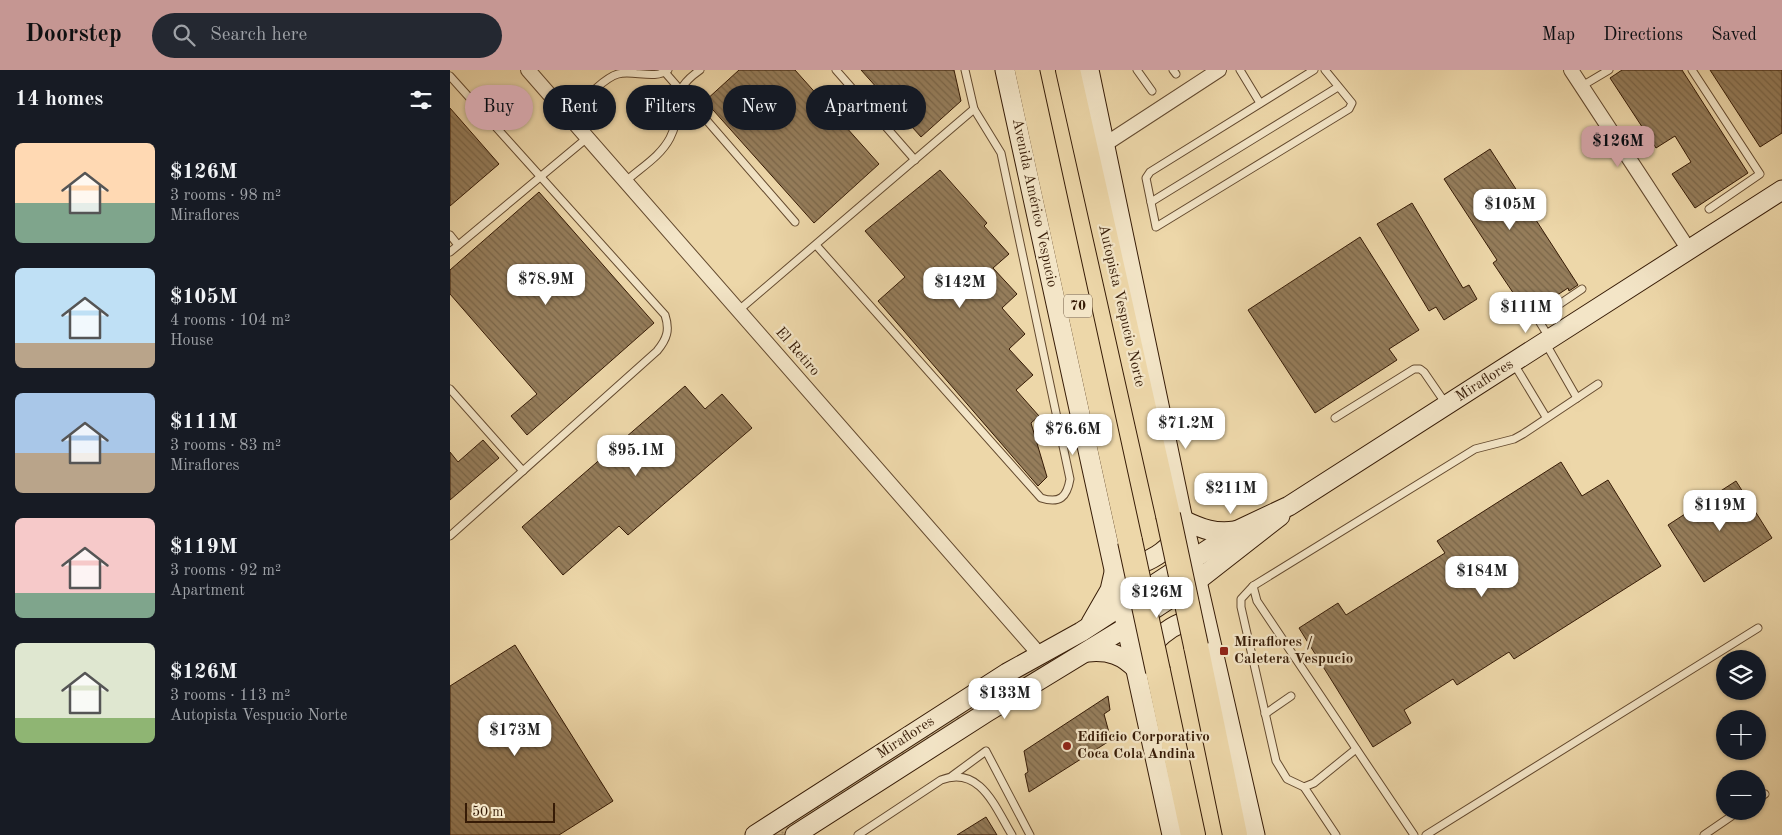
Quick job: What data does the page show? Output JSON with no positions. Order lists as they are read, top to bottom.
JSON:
{
  "streets": {
    "highway": ["70", "Autopista Vespucio Norte"],
    "main road": ["Avenida Américo Vespucio", "Miraflores"],
    "street": ["El Retiro"]
  },
  "crossings": [
    ["Avenida Américo Vespucio", "70"],
    ["Avenida Américo Vespucio", "Miraflores"],
    ["El Retiro", "Miraflores"]
  ],
  "places": {
    "transit": ["Miraflores / Caletera Vespucio"],
    "other": ["Edificio Corporativo Coca Cola Andina"]
  },
  "scale_bar": "50 m",
  "page": {
    "header": "Doorstep",
    "search": "Search here",
    "nav": ["Map", "Directions", "Saved"],
    "heading": "14 homes",
    "chip": [
      "Buy",
      "Rent",
      "Filters",
      "New",
      "Apartment"
    ],
    "price": [
      "$126M",
      "$105M",
      "$78.9M",
      "$142M",
      "$111M",
      "$71.2M",
      "$76.6M",
      "$95.1M",
      "$211M",
      "$119M",
      "$184M",
      "$126M",
      "$133M",
      "$173M"
    ],
    "list": [
      {
        "name": "$126M",
        "note": "3 rooms · 98 m² · Miraflores"
      },
      {
        "name": "$105M",
        "note": "4 rooms · 104 m² · House"
      },
      {
        "name": "$111M",
        "note": "3 rooms · 83 m² · Miraflores"
      },
      {
        "name": "$119M",
        "note": "3 rooms · 92 m² · Apartment"
      },
      {
        "name": "$126M",
        "note": "3 rooms · 113 m² · Autopista Vespucio Norte"
      }
    ],
    "map_buttons": ["+", "−"],
    "scale": "50 m"
  }
}
